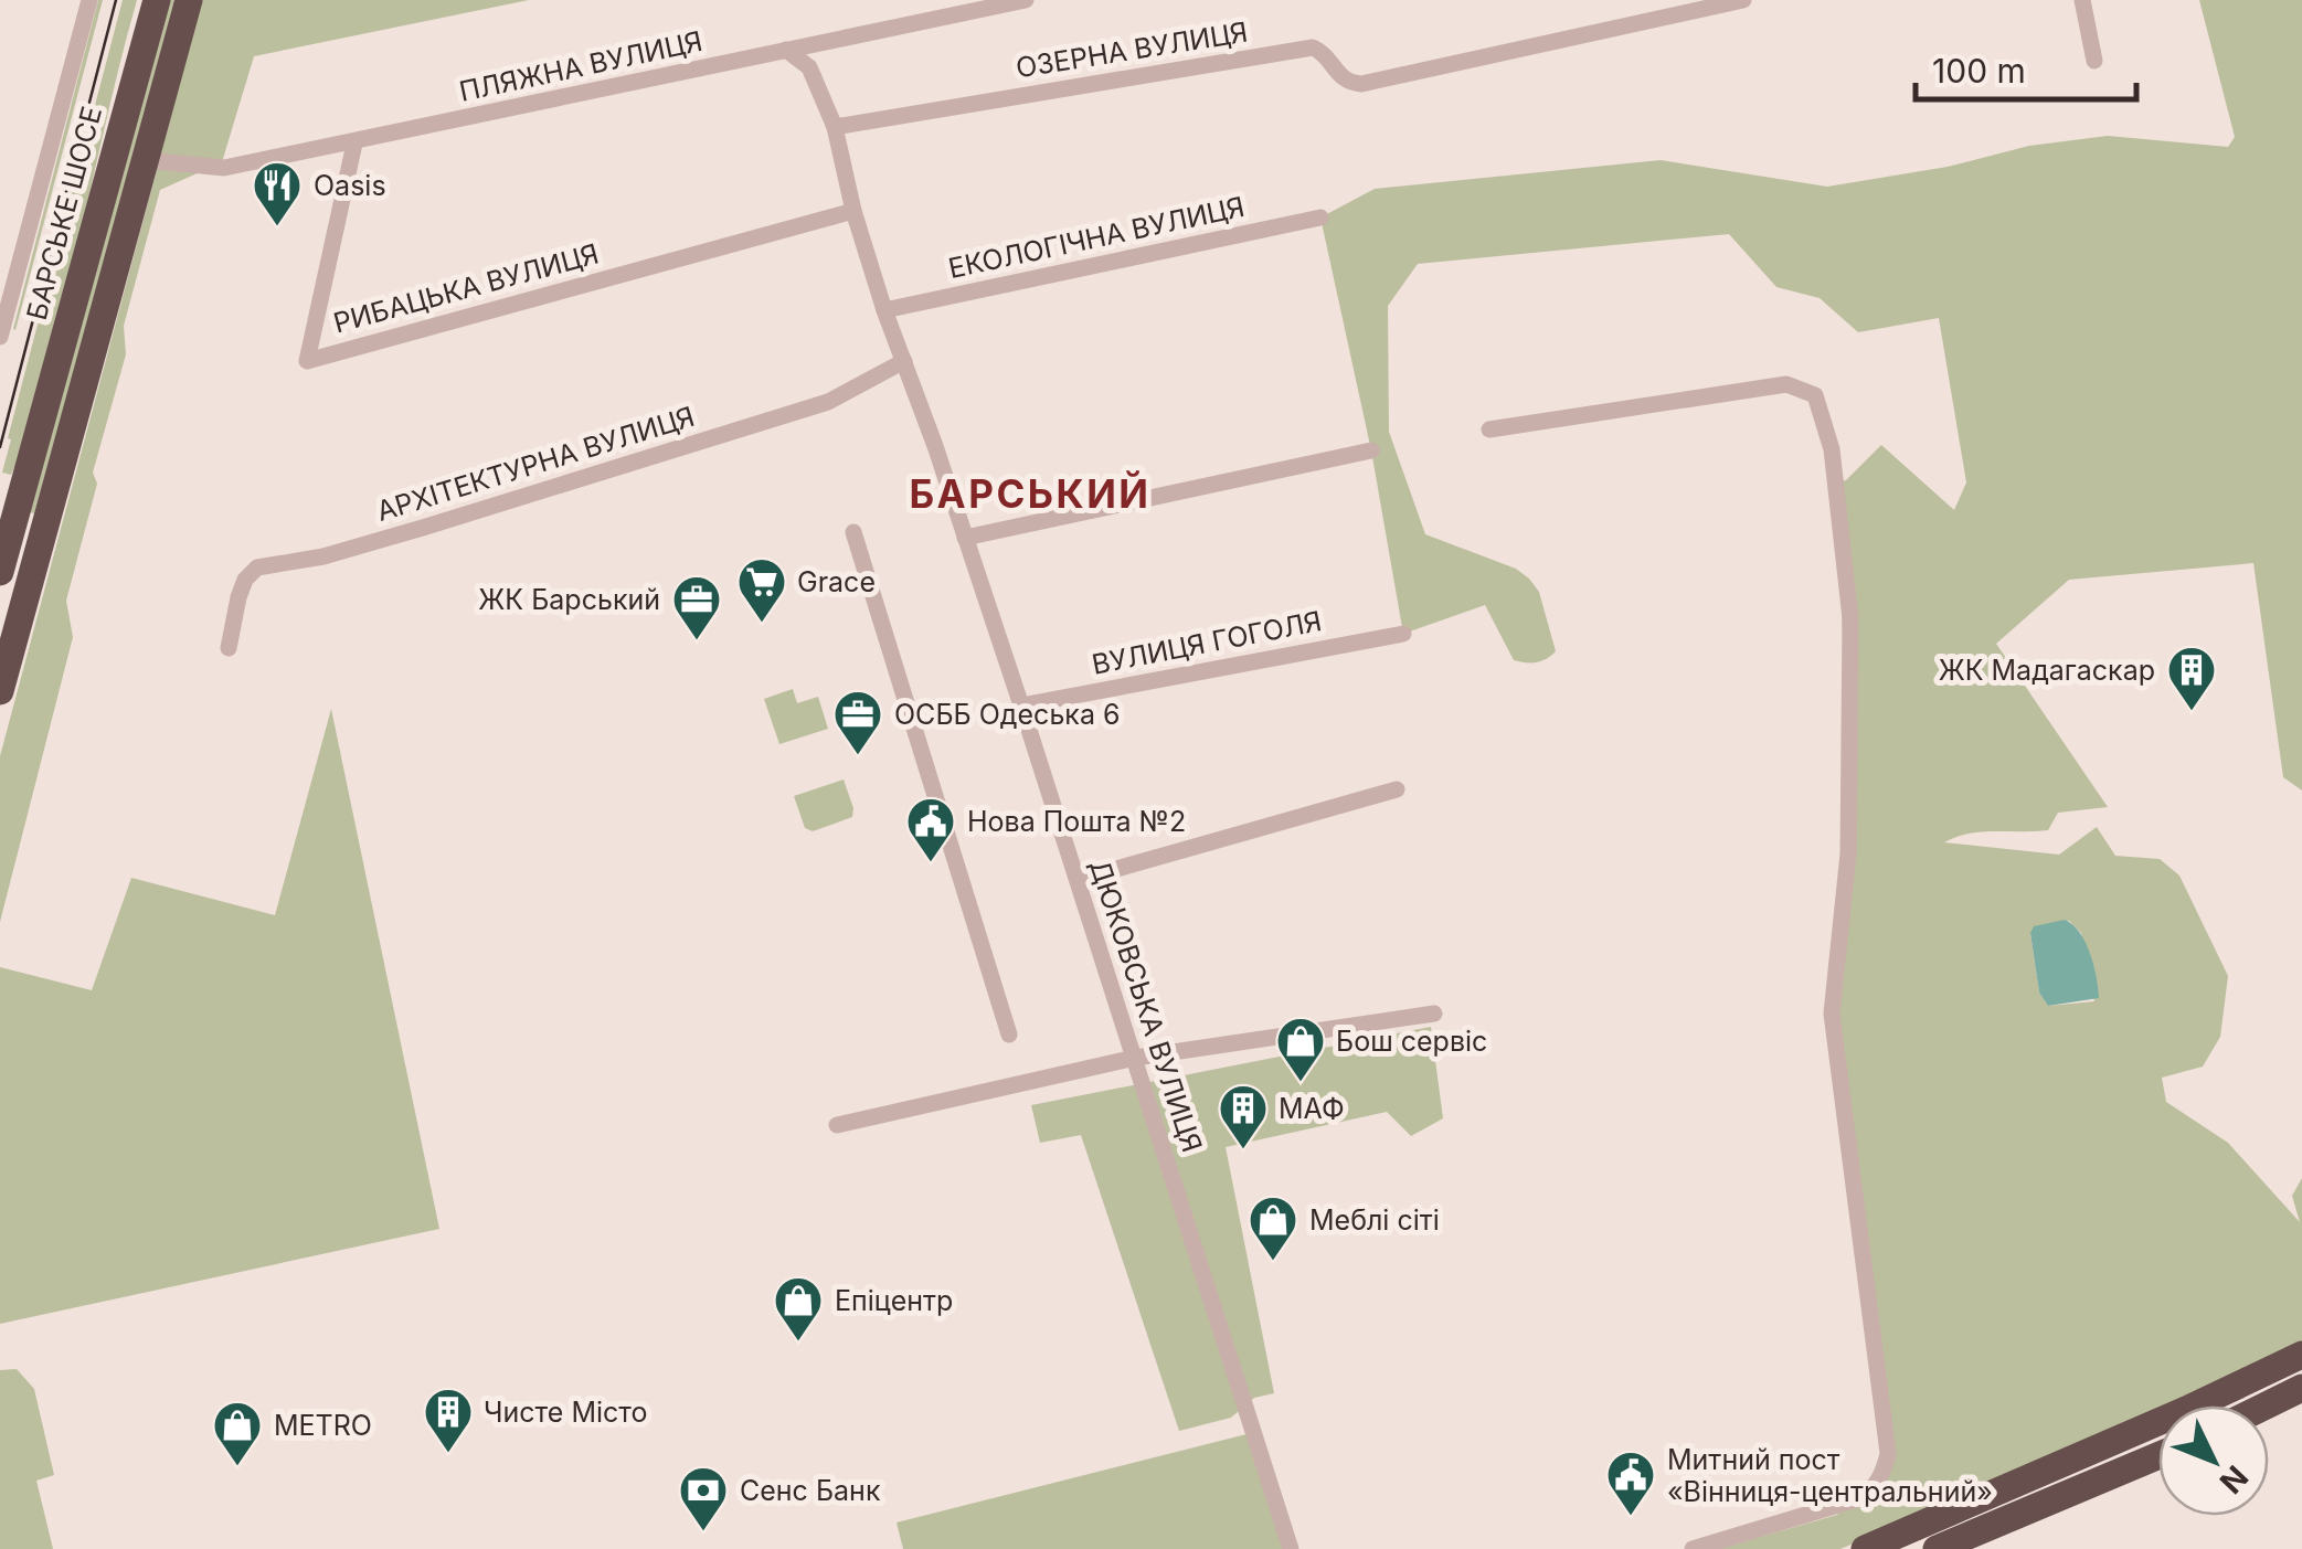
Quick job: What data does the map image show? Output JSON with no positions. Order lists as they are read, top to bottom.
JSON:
{
  "streets": {
    "highway": ["БАРСЬКЕ ШОСЕ"],
    "street": [
      "ОЗЕРНА ВУЛИЦЯ",
      "ПЛЯЖНА ВУЛИЦЯ",
      "ЕКОЛОГІЧНА ВУЛИЦЯ",
      "РИБАЦЬКА ВУЛИЦЯ",
      "АРХІТЕКТУРНА ВУЛИЦЯ",
      "ВУЛИЦЯ ГОГОЛЯ",
      "ДЮКОВСЬКА ВУЛИЦЯ"
    ]
  },
  "crossings": [
    ["ОЗЕРНА ВУЛИЦЯ", "ДЮКОВСЬКА ВУЛИЦЯ"],
    ["ПЛЯЖНА ВУЛИЦЯ", "РИБАЦЬКА ВУЛИЦЯ"],
    ["ПЛЯЖНА ВУЛИЦЯ", "ДЮКОВСЬКА ВУЛИЦЯ"],
    ["ЕКОЛОГІЧНА ВУЛИЦЯ", "ДЮКОВСЬКА ВУЛИЦЯ"],
    ["РИБАЦЬКА ВУЛИЦЯ", "ДЮКОВСЬКА ВУЛИЦЯ"],
    ["АРХІТЕКТУРНА ВУЛИЦЯ", "ДЮКОВСЬКА ВУЛИЦЯ"],
    ["ВУЛИЦЯ ГОГОЛЯ", "ДЮКОВСЬКА ВУЛИЦЯ"]
  ],
  "districts": ["БАРСЬКИЙ"],
  "places": {
    "restaurant": ["Oasis"],
    "supermarket": ["Grace"],
    "office": ["ЖК Барський", "ОСББ Одеська 6"],
    "building": ["ЖК Мадагаскар", "МАФ", "Чисте Місто"],
    "public building": ["Нова Пошта №2", "Митний пост «Вінниця-центральний»"],
    "shop": [
      "Бош сервіс",
      "Меблі сіті",
      "Епіцентр",
      "METRO"
    ],
    "bank": ["Сенс Банк"]
  },
  "scale_bar": "100 m",
  "north": "bottom right"
}
